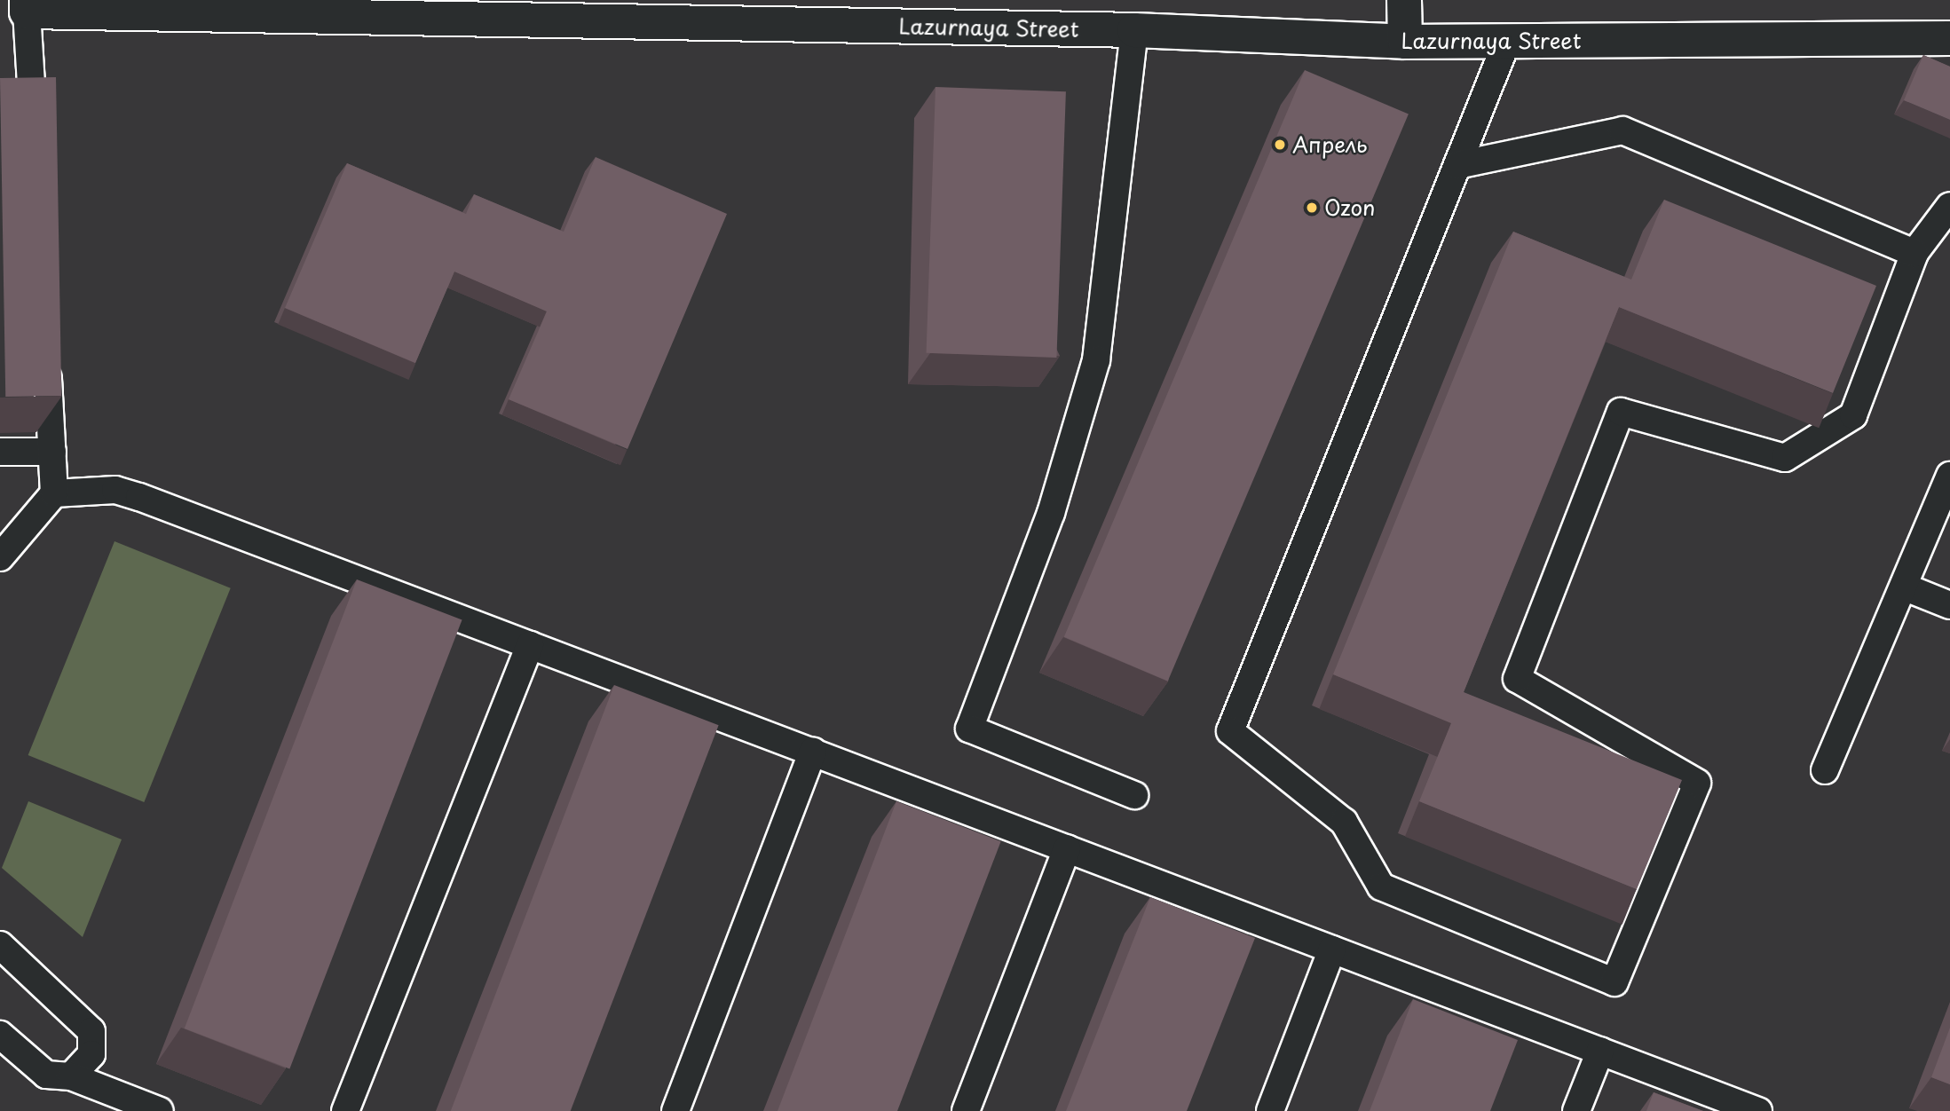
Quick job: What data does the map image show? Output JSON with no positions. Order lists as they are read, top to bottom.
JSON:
{
  "streets": {
    "street": ["Lazurnaya Street"]
  },
  "places": ["Апрель", "Ozon"]
}
